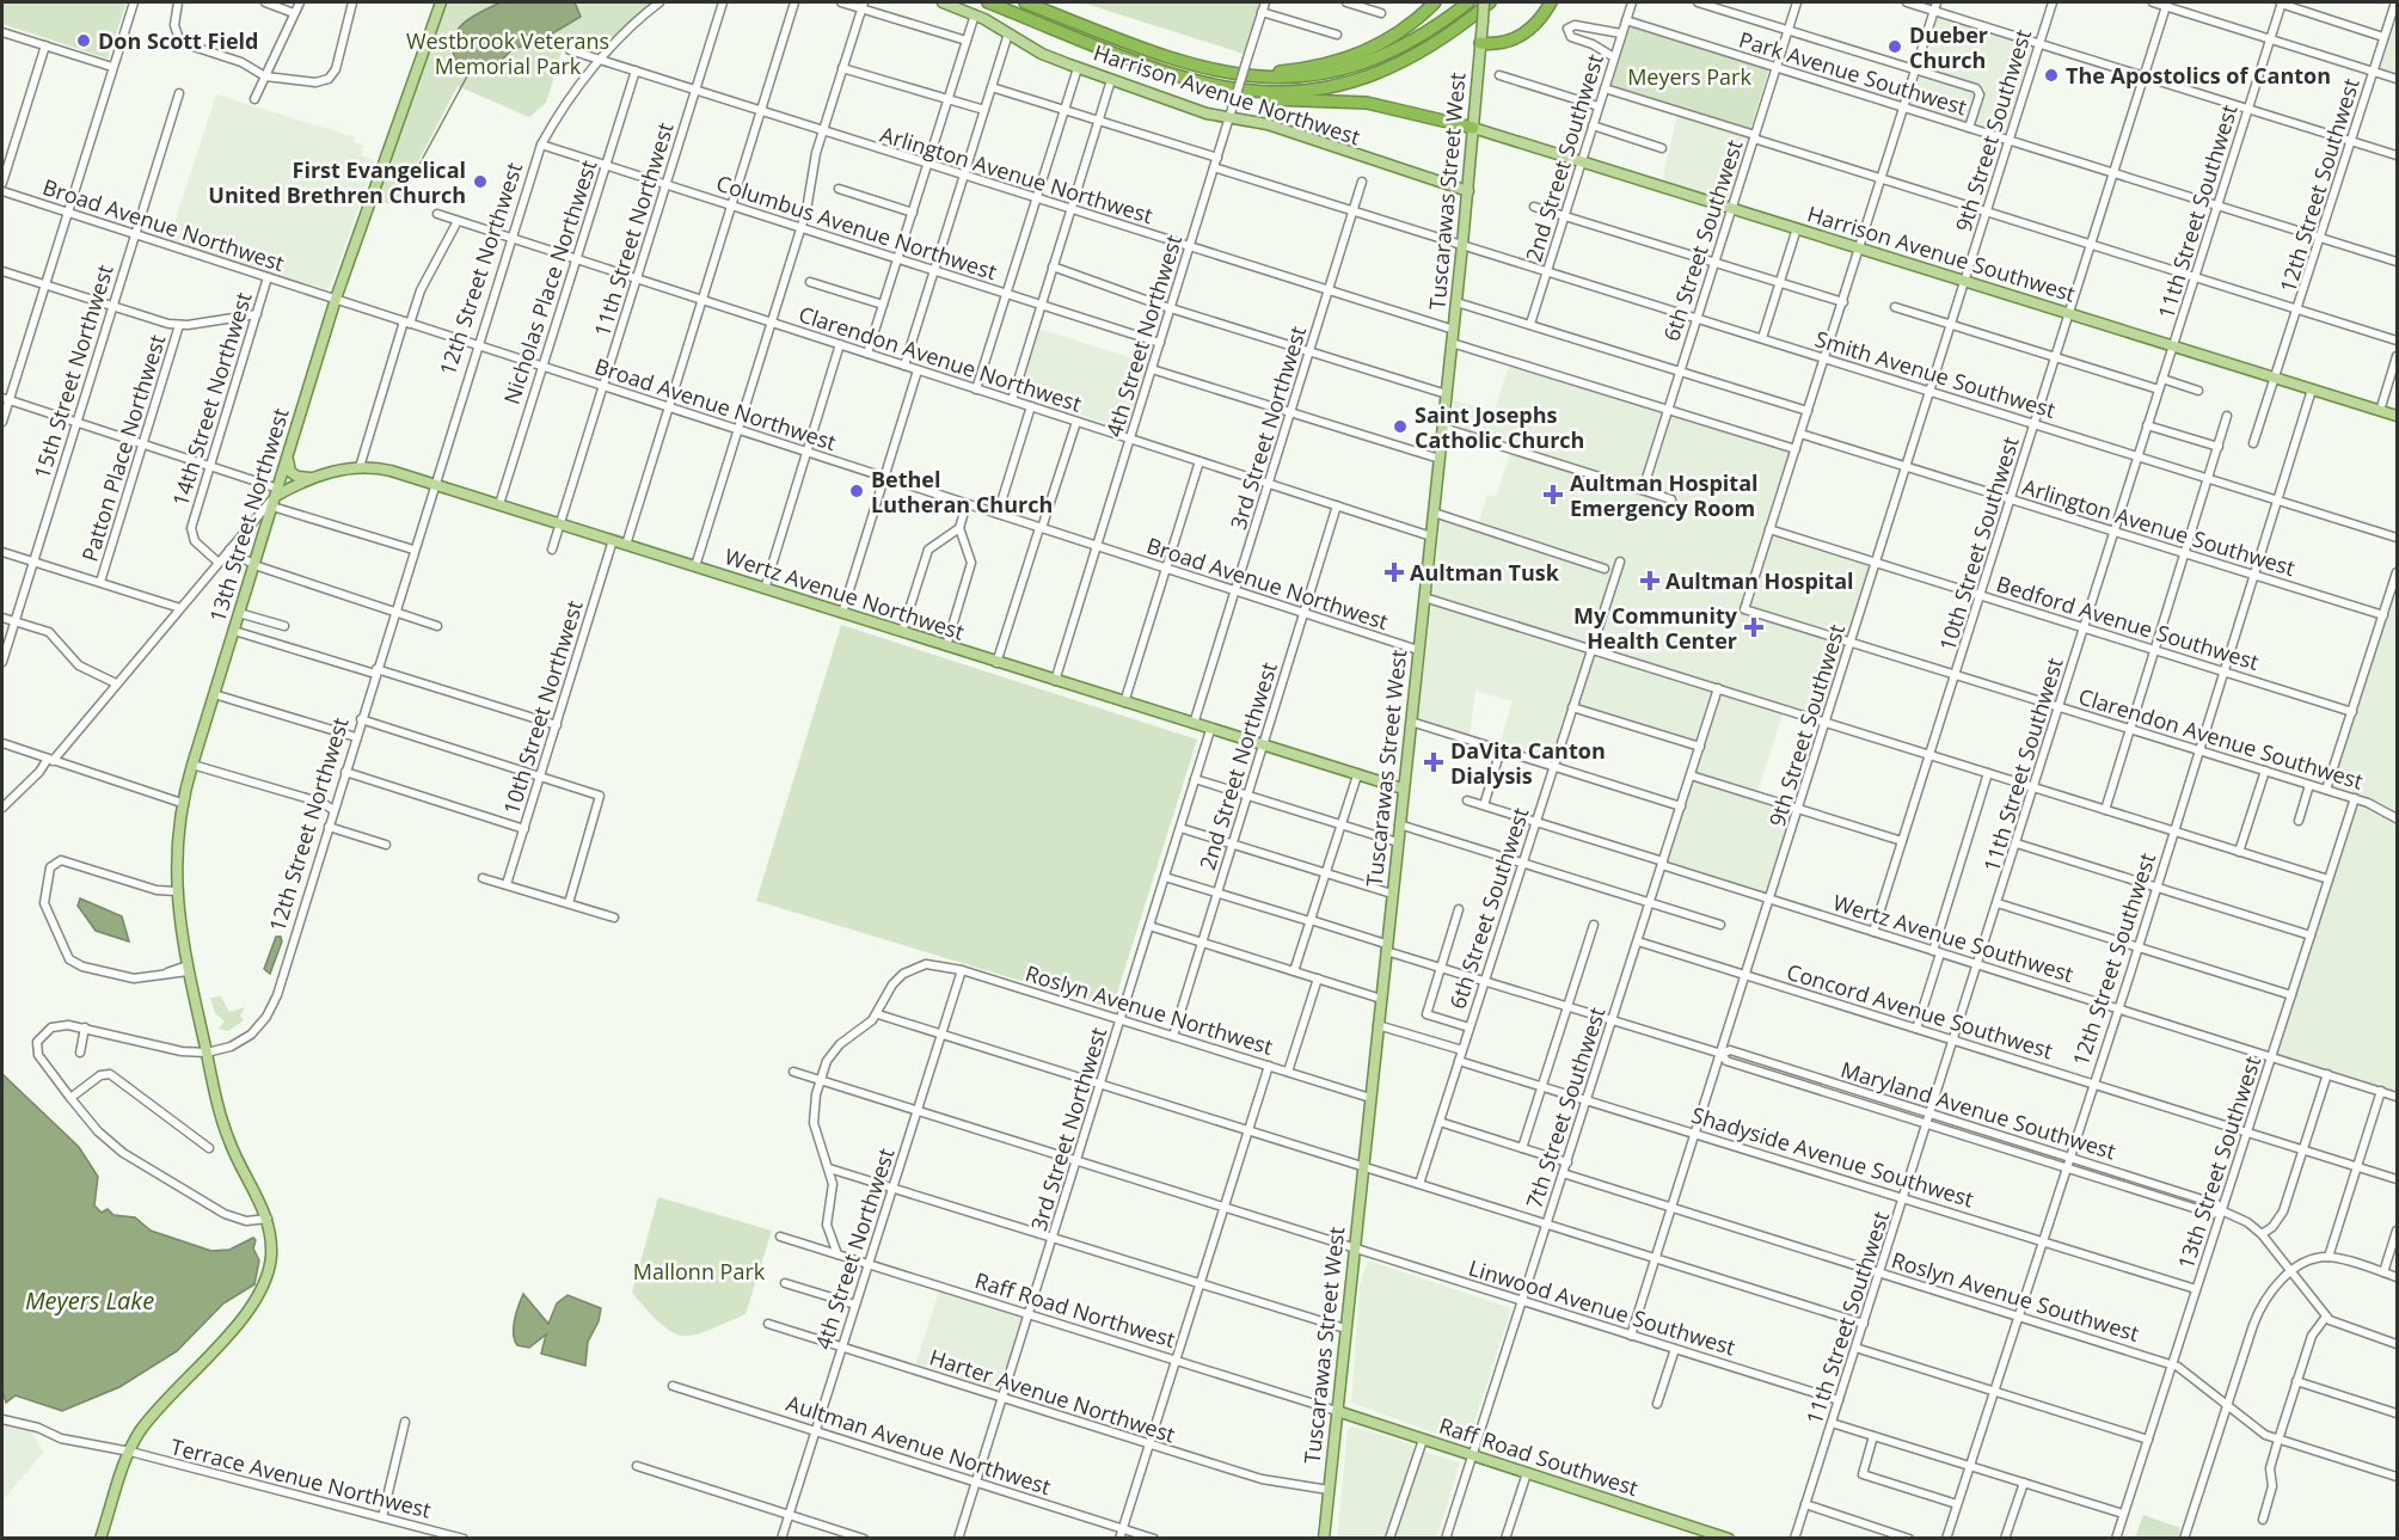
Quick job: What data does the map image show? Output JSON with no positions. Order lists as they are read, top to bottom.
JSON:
{
  "streets": {
    "main road": [
      "Harrison Avenue Northwest",
      "Tuscarawas Street West",
      "Harrison Avenue Southwest",
      "13th Street Northwest",
      "Wertz Avenue Northwest",
      "Raff Road Southwest"
    ],
    "street": [
      "Park Avenue Southwest",
      "9th Street Southwest",
      "2nd Street Southwest",
      "Arlington Avenue Northwest",
      "12th Street Southwest",
      "11th Street Southwest",
      "Broad Avenue Northwest",
      "Columbus Avenue Northwest",
      "11th Street Northwest",
      "6th Street Southwest",
      "12th Street Northwest",
      "Nicholas Place Northwest",
      "4th Street Northwest",
      "Clarendon Avenue Northwest",
      "15th Street Northwest",
      "Smith Avenue Southwest",
      "14th Street Northwest",
      "3rd Street Northwest",
      "Patton Place Northwest",
      "Arlington Avenue Southwest",
      "10th Street Southwest",
      "Bedford Avenue Southwest",
      "10th Street Northwest",
      "Clarendon Avenue Southwest",
      "2nd Street Northwest",
      "Wertz Avenue Southwest",
      "Roslyn Avenue Northwest",
      "Concord Avenue Southwest",
      "7th Street Southwest",
      "Maryland Avenue Southwest",
      "Shadyside Avenue Southwest",
      "13th Street Southwest",
      "Roslyn Avenue Southwest",
      "Linwood Avenue Southwest",
      "Raff Road Northwest",
      "Harter Avenue Northwest",
      "Aultman Avenue Northwest",
      "Terrace Avenue Northwest"
    ]
  },
  "crossings": [
    ["Park Avenue Southwest", "9th Street Southwest"],
    ["Park Avenue Southwest", "2nd Street Southwest"],
    ["Park Avenue Southwest", "12th Street Southwest"],
    ["Park Avenue Southwest", "11th Street Southwest"],
    ["Park Avenue Southwest", "6th Street Southwest"],
    ["Park Avenue Southwest", "10th Street Southwest"],
    ["Harrison Avenue Northwest", "Tuscarawas Street West"],
    ["Harrison Avenue Northwest", "4th Street Northwest"],
    ["9th Street Southwest", "Harrison Avenue Southwest"],
    ["9th Street Southwest", "Smith Avenue Southwest"],
    ["9th Street Southwest", "Arlington Avenue Southwest"],
    ["9th Street Southwest", "Bedford Avenue Southwest"],
    ["9th Street Southwest", "Clarendon Avenue Southwest"],
    ["9th Street Southwest", "Wertz Avenue Southwest"],
    ["9th Street Southwest", "Concord Avenue Southwest"],
    ["9th Street Southwest", "Maryland Avenue Southwest"],
    ["9th Street Southwest", "Shadyside Avenue Southwest"],
    ["9th Street Southwest", "Roslyn Avenue Southwest"],
    ["9th Street Southwest", "Linwood Avenue Southwest"],
    ["2nd Street Southwest", "Harrison Avenue Southwest"],
    ["2nd Street Southwest", "Smith Avenue Southwest"],
    ["Arlington Avenue Northwest", "Tuscarawas Street West"],
    ["Arlington Avenue Northwest", "11th Street Northwest"],
    ["Arlington Avenue Northwest", "12th Street Northwest"],
    ["Arlington Avenue Northwest", "Nicholas Place Northwest"],
    ["Arlington Avenue Northwest", "4th Street Northwest"],
    ["Arlington Avenue Northwest", "3rd Street Northwest"],
    ["12th Street Southwest", "Harrison Avenue Southwest"],
    ["12th Street Southwest", "Smith Avenue Southwest"],
    ["12th Street Southwest", "Arlington Avenue Southwest"],
    ["12th Street Southwest", "Bedford Avenue Southwest"],
    ["12th Street Southwest", "Clarendon Avenue Southwest"],
    ["12th Street Southwest", "Wertz Avenue Southwest"],
    ["12th Street Southwest", "Concord Avenue Southwest"],
    ["12th Street Southwest", "Maryland Avenue Southwest"],
    ["12th Street Southwest", "Shadyside Avenue Southwest"],
    ["12th Street Southwest", "Roslyn Avenue Southwest"],
    ["Tuscarawas Street West", "Broad Avenue Northwest"],
    ["Tuscarawas Street West", "Harrison Avenue Southwest"],
    ["Tuscarawas Street West", "Clarendon Avenue Northwest"],
    ["Tuscarawas Street West", "Smith Avenue Southwest"],
    ["Tuscarawas Street West", "Wertz Avenue Northwest"],
    ["Tuscarawas Street West", "Roslyn Avenue Northwest"],
    ["Tuscarawas Street West", "Maryland Avenue Southwest"],
    ["Tuscarawas Street West", "Linwood Avenue Southwest"],
    ["Tuscarawas Street West", "Raff Road Northwest"],
    ["Tuscarawas Street West", "Harter Avenue Northwest"],
    ["Tuscarawas Street West", "Raff Road Southwest"],
    ["11th Street Southwest", "Harrison Avenue Southwest"],
    ["11th Street Southwest", "Smith Avenue Southwest"],
    ["11th Street Southwest", "Arlington Avenue Southwest"],
    ["11th Street Southwest", "Bedford Avenue Southwest"],
    ["11th Street Southwest", "Clarendon Avenue Southwest"],
    ["11th Street Southwest", "Wertz Avenue Southwest"],
    ["11th Street Southwest", "Concord Avenue Southwest"],
    ["11th Street Southwest", "Maryland Avenue Southwest"],
    ["11th Street Southwest", "Shadyside Avenue Southwest"],
    ["11th Street Southwest", "Roslyn Avenue Southwest"],
    ["11th Street Southwest", "Linwood Avenue Southwest"],
    ["Broad Avenue Northwest", "11th Street Northwest"],
    ["Broad Avenue Northwest", "12th Street Northwest"],
    ["Broad Avenue Northwest", "Nicholas Place Northwest"],
    ["Broad Avenue Northwest", "4th Street Northwest"],
    ["Broad Avenue Northwest", "15th Street Northwest"],
    ["Broad Avenue Northwest", "14th Street Northwest"],
    ["Broad Avenue Northwest", "3rd Street Northwest"],
    ["Broad Avenue Northwest", "13th Street Northwest"],
    ["Broad Avenue Northwest", "2nd Street Northwest"],
    ["Columbus Avenue Northwest", "11th Street Northwest"],
    ["Columbus Avenue Northwest", "12th Street Northwest"],
    ["Columbus Avenue Northwest", "Nicholas Place Northwest"],
    ["Columbus Avenue Northwest", "4th Street Northwest"],
    ["11th Street Northwest", "Clarendon Avenue Northwest"],
    ["11th Street Northwest", "Wertz Avenue Northwest"],
    ["6th Street Southwest", "Harrison Avenue Southwest"],
    ["6th Street Southwest", "Smith Avenue Southwest"],
    ["6th Street Southwest", "Wertz Avenue Southwest"],
    ["6th Street Southwest", "Maryland Avenue Southwest"],
    ["6th Street Southwest", "Shadyside Avenue Southwest"],
    ["Harrison Avenue Southwest", "10th Street Southwest"],
    ["12th Street Northwest", "Clarendon Avenue Northwest"],
    ["12th Street Northwest", "13th Street Northwest"],
    ["12th Street Northwest", "Wertz Avenue Northwest"],
    ["Nicholas Place Northwest", "Clarendon Avenue Northwest"],
    ["Nicholas Place Northwest", "Wertz Avenue Northwest"],
    ["4th Street Northwest", "Clarendon Avenue Northwest"],
    ["4th Street Northwest", "Smith Avenue Southwest"],
    ["4th Street Northwest", "Wertz Avenue Northwest"],
    ["4th Street Northwest", "Roslyn Avenue Northwest"],
    ["4th Street Northwest", "Linwood Avenue Southwest"],
    ["4th Street Northwest", "Raff Road Northwest"],
    ["4th Street Northwest", "Harter Avenue Northwest"],
    ["4th Street Northwest", "Aultman Avenue Northwest"],
    ["Clarendon Avenue Northwest", "3rd Street Northwest"],
    ["Clarendon Avenue Northwest", "2nd Street Northwest"],
    ["Smith Avenue Southwest", "3rd Street Northwest"],
    ["Smith Avenue Southwest", "10th Street Southwest"],
    ["3rd Street Northwest", "Wertz Avenue Northwest"],
    ["3rd Street Northwest", "Roslyn Avenue Northwest"],
    ["3rd Street Northwest", "Maryland Avenue Southwest"],
    ["3rd Street Northwest", "Linwood Avenue Southwest"],
    ["3rd Street Northwest", "Raff Road Northwest"],
    ["3rd Street Northwest", "Harter Avenue Northwest"],
    ["3rd Street Northwest", "Aultman Avenue Northwest"],
    ["13th Street Northwest", "Wertz Avenue Northwest"],
    ["Arlington Avenue Southwest", "10th Street Southwest"],
    ["10th Street Southwest", "Bedford Avenue Southwest"],
    ["10th Street Southwest", "Clarendon Avenue Southwest"],
    ["10th Street Southwest", "Wertz Avenue Southwest"],
    ["Wertz Avenue Northwest", "10th Street Northwest"],
    ["Wertz Avenue Northwest", "2nd Street Northwest"],
    ["Bedford Avenue Southwest", "Clarendon Avenue Southwest"],
    ["Clarendon Avenue Southwest", "13th Street Southwest"],
    ["2nd Street Northwest", "Roslyn Avenue Northwest"],
    ["2nd Street Northwest", "Maryland Avenue Southwest"],
    ["Wertz Avenue Southwest", "7th Street Southwest"],
    ["Wertz Avenue Southwest", "13th Street Southwest"],
    ["Concord Avenue Southwest", "7th Street Southwest"],
    ["Concord Avenue Southwest", "13th Street Southwest"],
    ["7th Street Southwest", "Maryland Avenue Southwest"],
    ["7th Street Southwest", "Shadyside Avenue Southwest"],
    ["7th Street Southwest", "Roslyn Avenue Southwest"],
    ["7th Street Southwest", "Linwood Avenue Southwest"],
    ["7th Street Southwest", "Raff Road Southwest"],
    ["Maryland Avenue Southwest", "13th Street Southwest"],
    ["Shadyside Avenue Southwest", "13th Street Southwest"],
    ["13th Street Southwest", "Roslyn Avenue Southwest"],
    ["Raff Road Northwest", "Raff Road Southwest"]
  ],
  "water": ["Meyers Lake"],
  "parks": ["Westbrook Veterans Memorial Park", "Meyers Park", "Mallonn Park"],
  "places": {
    "other": [
      "Don Scott Field",
      "Dueber Church",
      "The Apostolics of Canton",
      "First Evangelical United Brethren Church",
      "Saint Josephs Catholic Church",
      "Bethel Lutheran Church"
    ],
    "health": [
      "Aultman Hospital Emergency Room",
      "Aultman Tusk",
      "Aultman Hospital",
      "My Community Health Center",
      "DaVita Canton Dialysis"
    ]
  }
}
